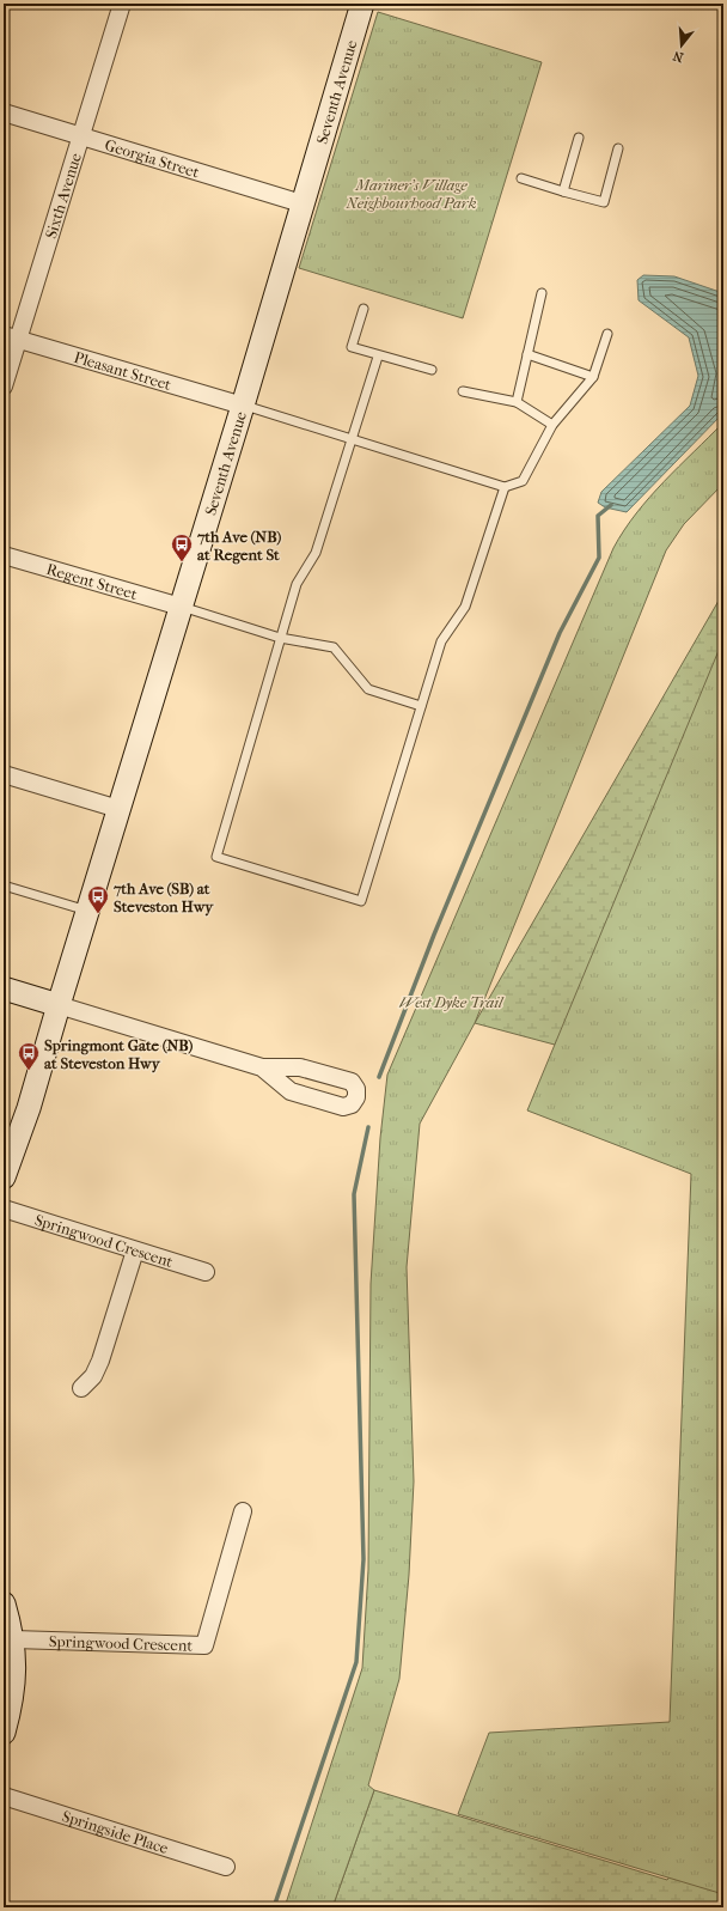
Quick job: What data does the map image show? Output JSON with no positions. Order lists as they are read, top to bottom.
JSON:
{
  "streets": {
    "street": [
      "Seventh Avenue",
      "Georgia Street",
      "Sixth Avenue",
      "Pleasant Street",
      "Regent Street",
      "Springwood Crescent",
      "Springside Place"
    ]
  },
  "crossings": [
    ["Seventh Avenue", "Georgia Street"],
    ["Seventh Avenue", "Pleasant Street"],
    ["Seventh Avenue", "Regent Street"],
    ["Georgia Street", "Sixth Avenue"],
    ["Sixth Avenue", "Pleasant Street"]
  ],
  "parks": ["Mariner's Village Neighbourhood Park", "West Dyke Trail"],
  "places": {
    "bus stop": ["7th Ave (NB) at Regent St", "7th Ave (SB) at Steveston Hwy", "Springmont Gate (NB) at Steveston Hwy"]
  },
  "north": "bottom"
}
